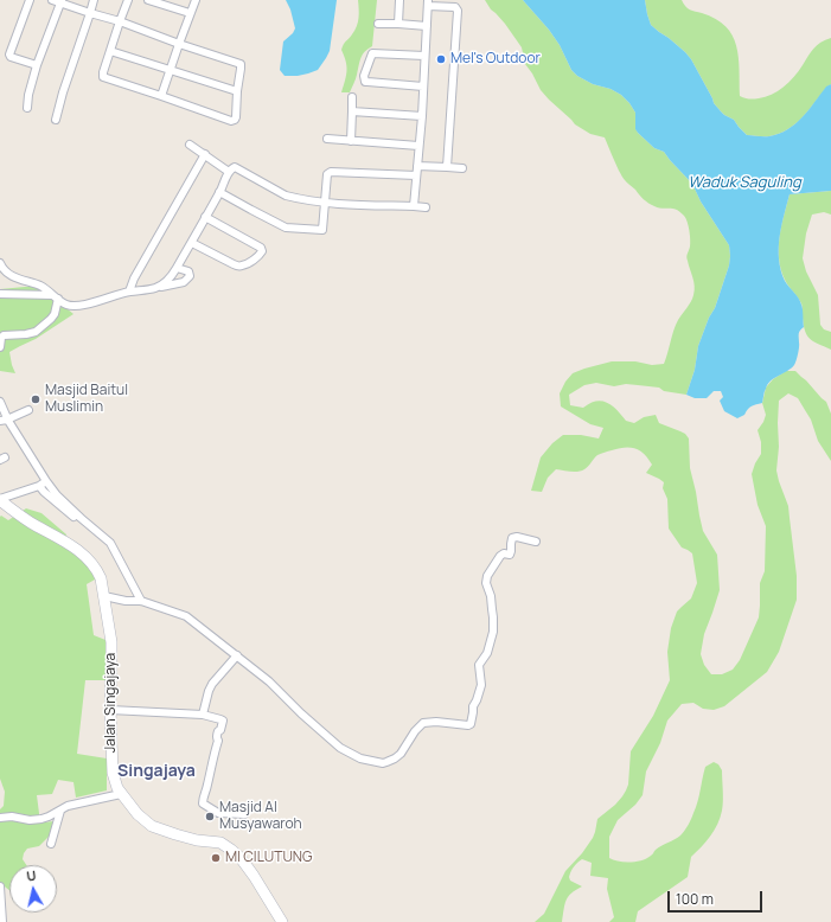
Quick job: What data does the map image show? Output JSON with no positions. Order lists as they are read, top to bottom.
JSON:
{
  "streets": {
    "street": ["Jalan Singajaya"]
  },
  "districts": ["Singajaya"],
  "water": ["Waduk Saguling"],
  "places": [
    "Mel's Outdoor",
    "Masjid Baitul Muslimin",
    "Masjid Al Musyawaroh",
    "MI CILUTUNG"
  ],
  "scale_bar": "100 m",
  "north": "top"
}
